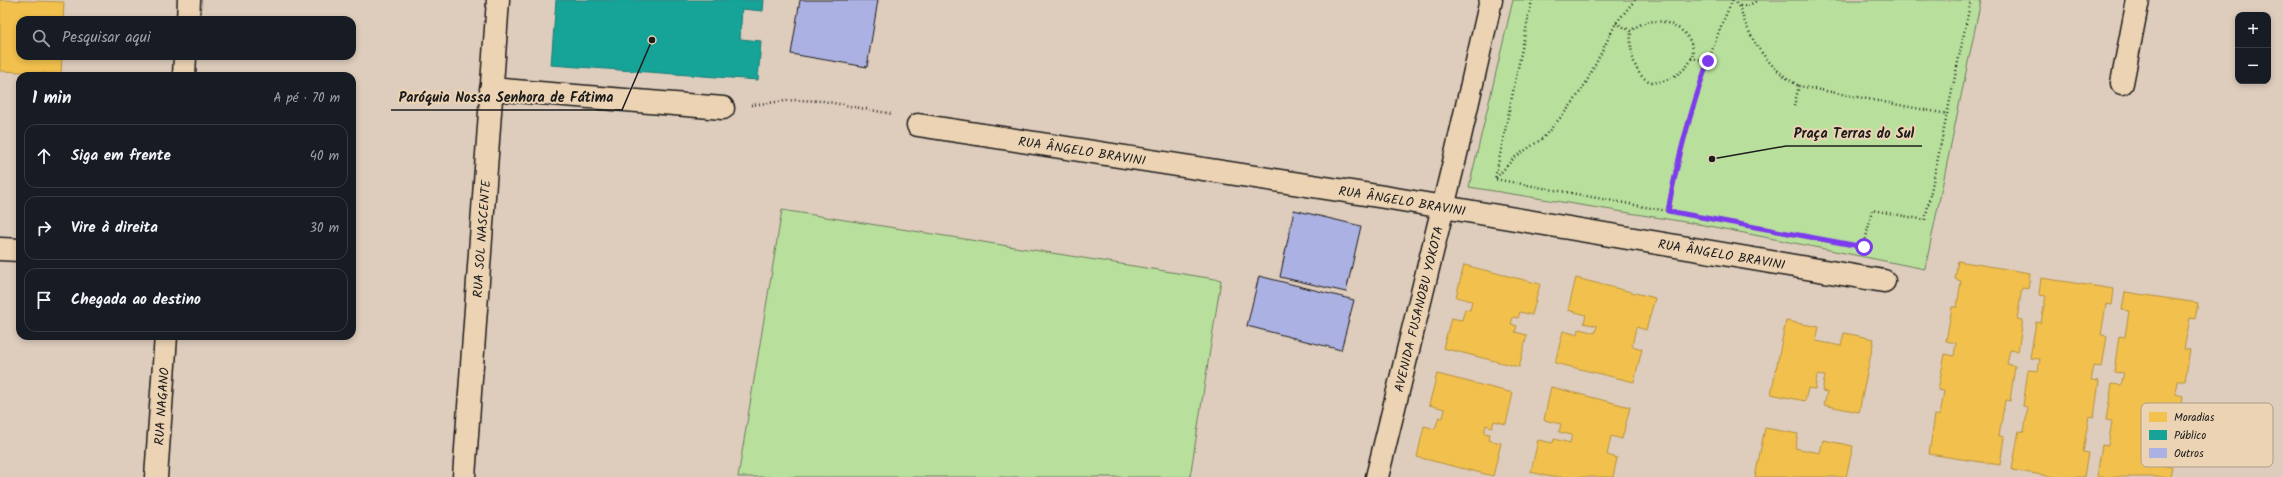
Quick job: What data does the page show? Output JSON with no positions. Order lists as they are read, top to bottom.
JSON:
{
  "streets": {
    "street": [
      "RUA ÂNGELO BRAVINI",
      "RUA SOL NASCENTE",
      "AVENIDA FUSANOBU YOKOTA",
      "RUA NAGANO"
    ]
  },
  "crossings": [
    ["RUA ÂNGELO BRAVINI", "AVENIDA FUSANOBU YOKOTA"]
  ],
  "places": ["Paróquia Nossa Senhora de Fátima", "Praça Terras do Sul"],
  "legend": ["Moradias", "Público", "Outros"],
  "page": {
    "map_buttons": ["+", "−"],
    "search": "Pesquisar aqui",
    "heading": ["1 min", "A pé · 70 m"],
    "list": [
      ["Siga em frente", "40 m"],
      ["Vire à direita", "30 m"],
      "Chegada ao destino"
    ]
  }
}
